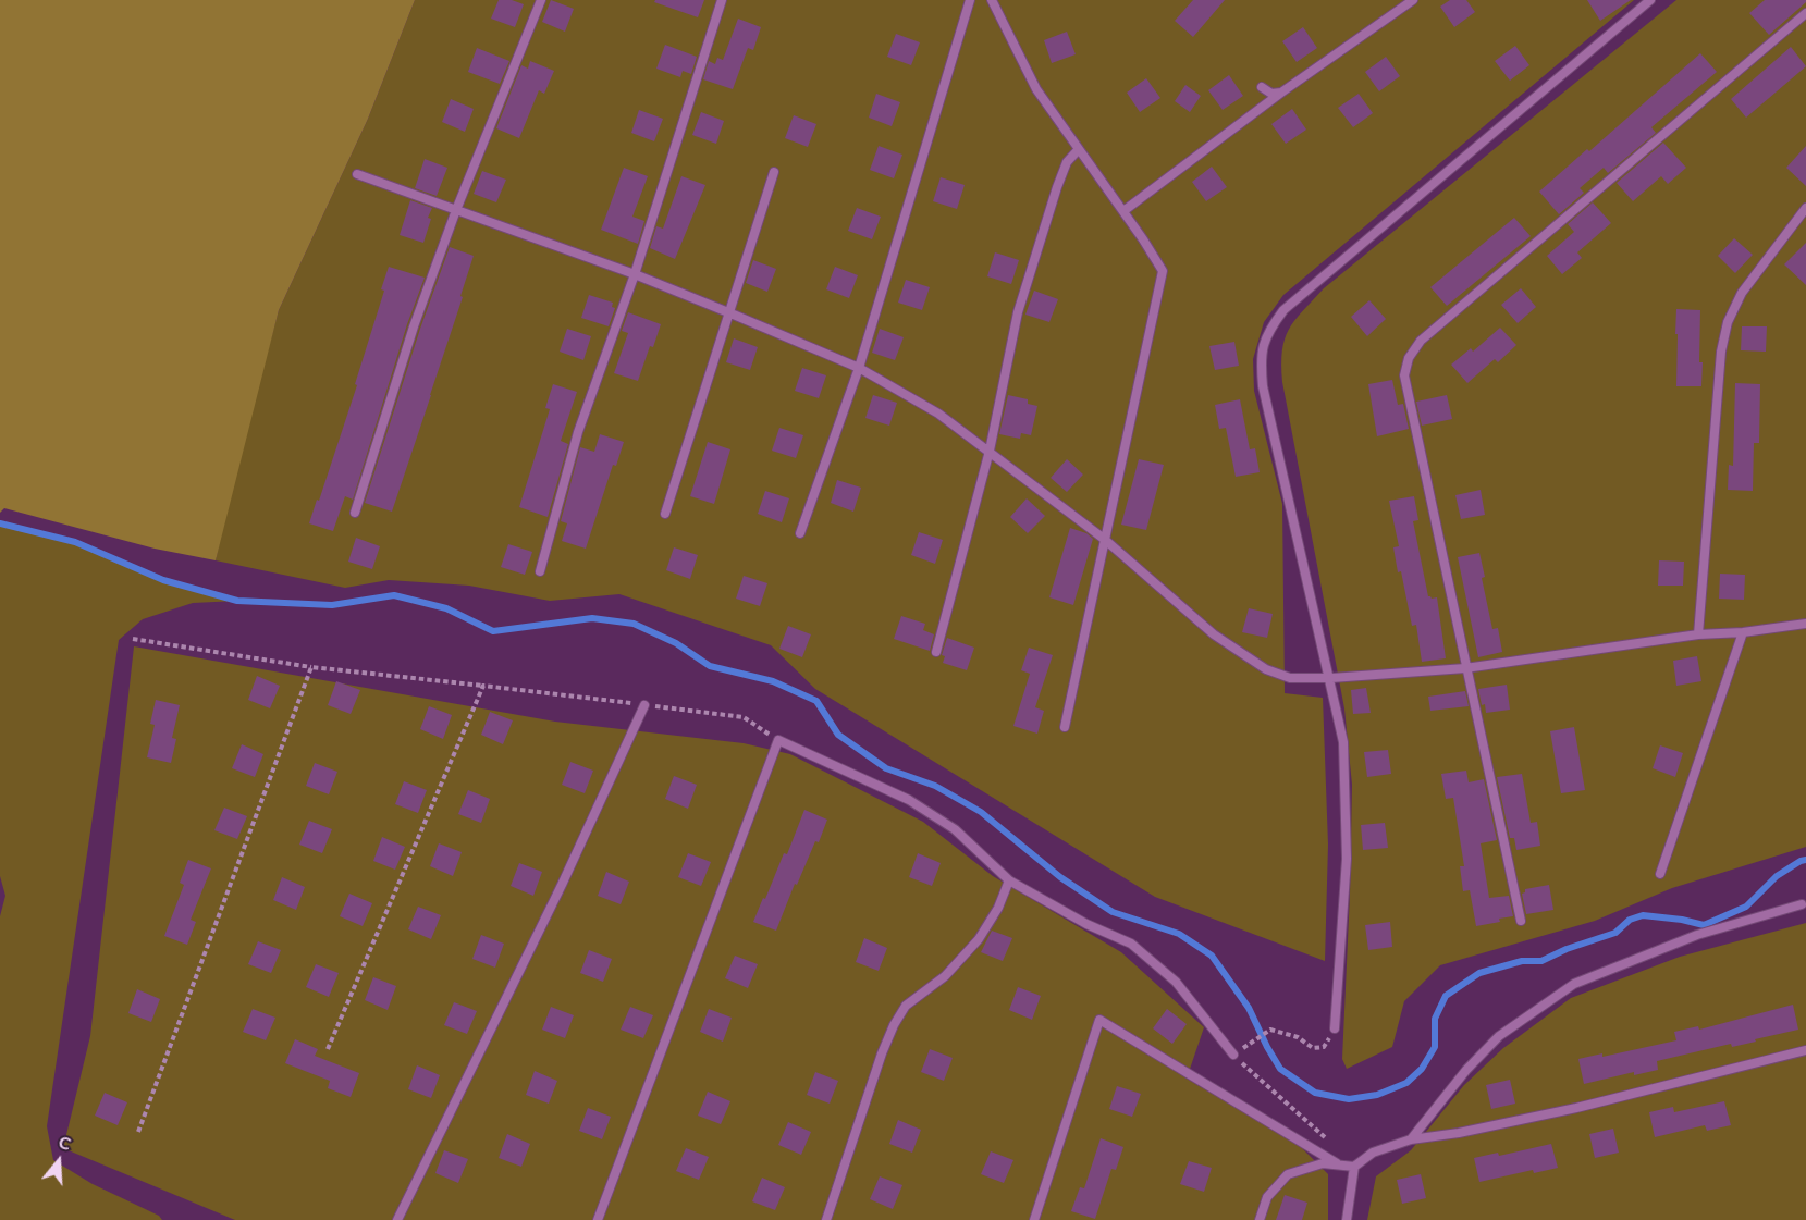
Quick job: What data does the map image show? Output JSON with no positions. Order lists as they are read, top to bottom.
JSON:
{
  "north": "top"
}
